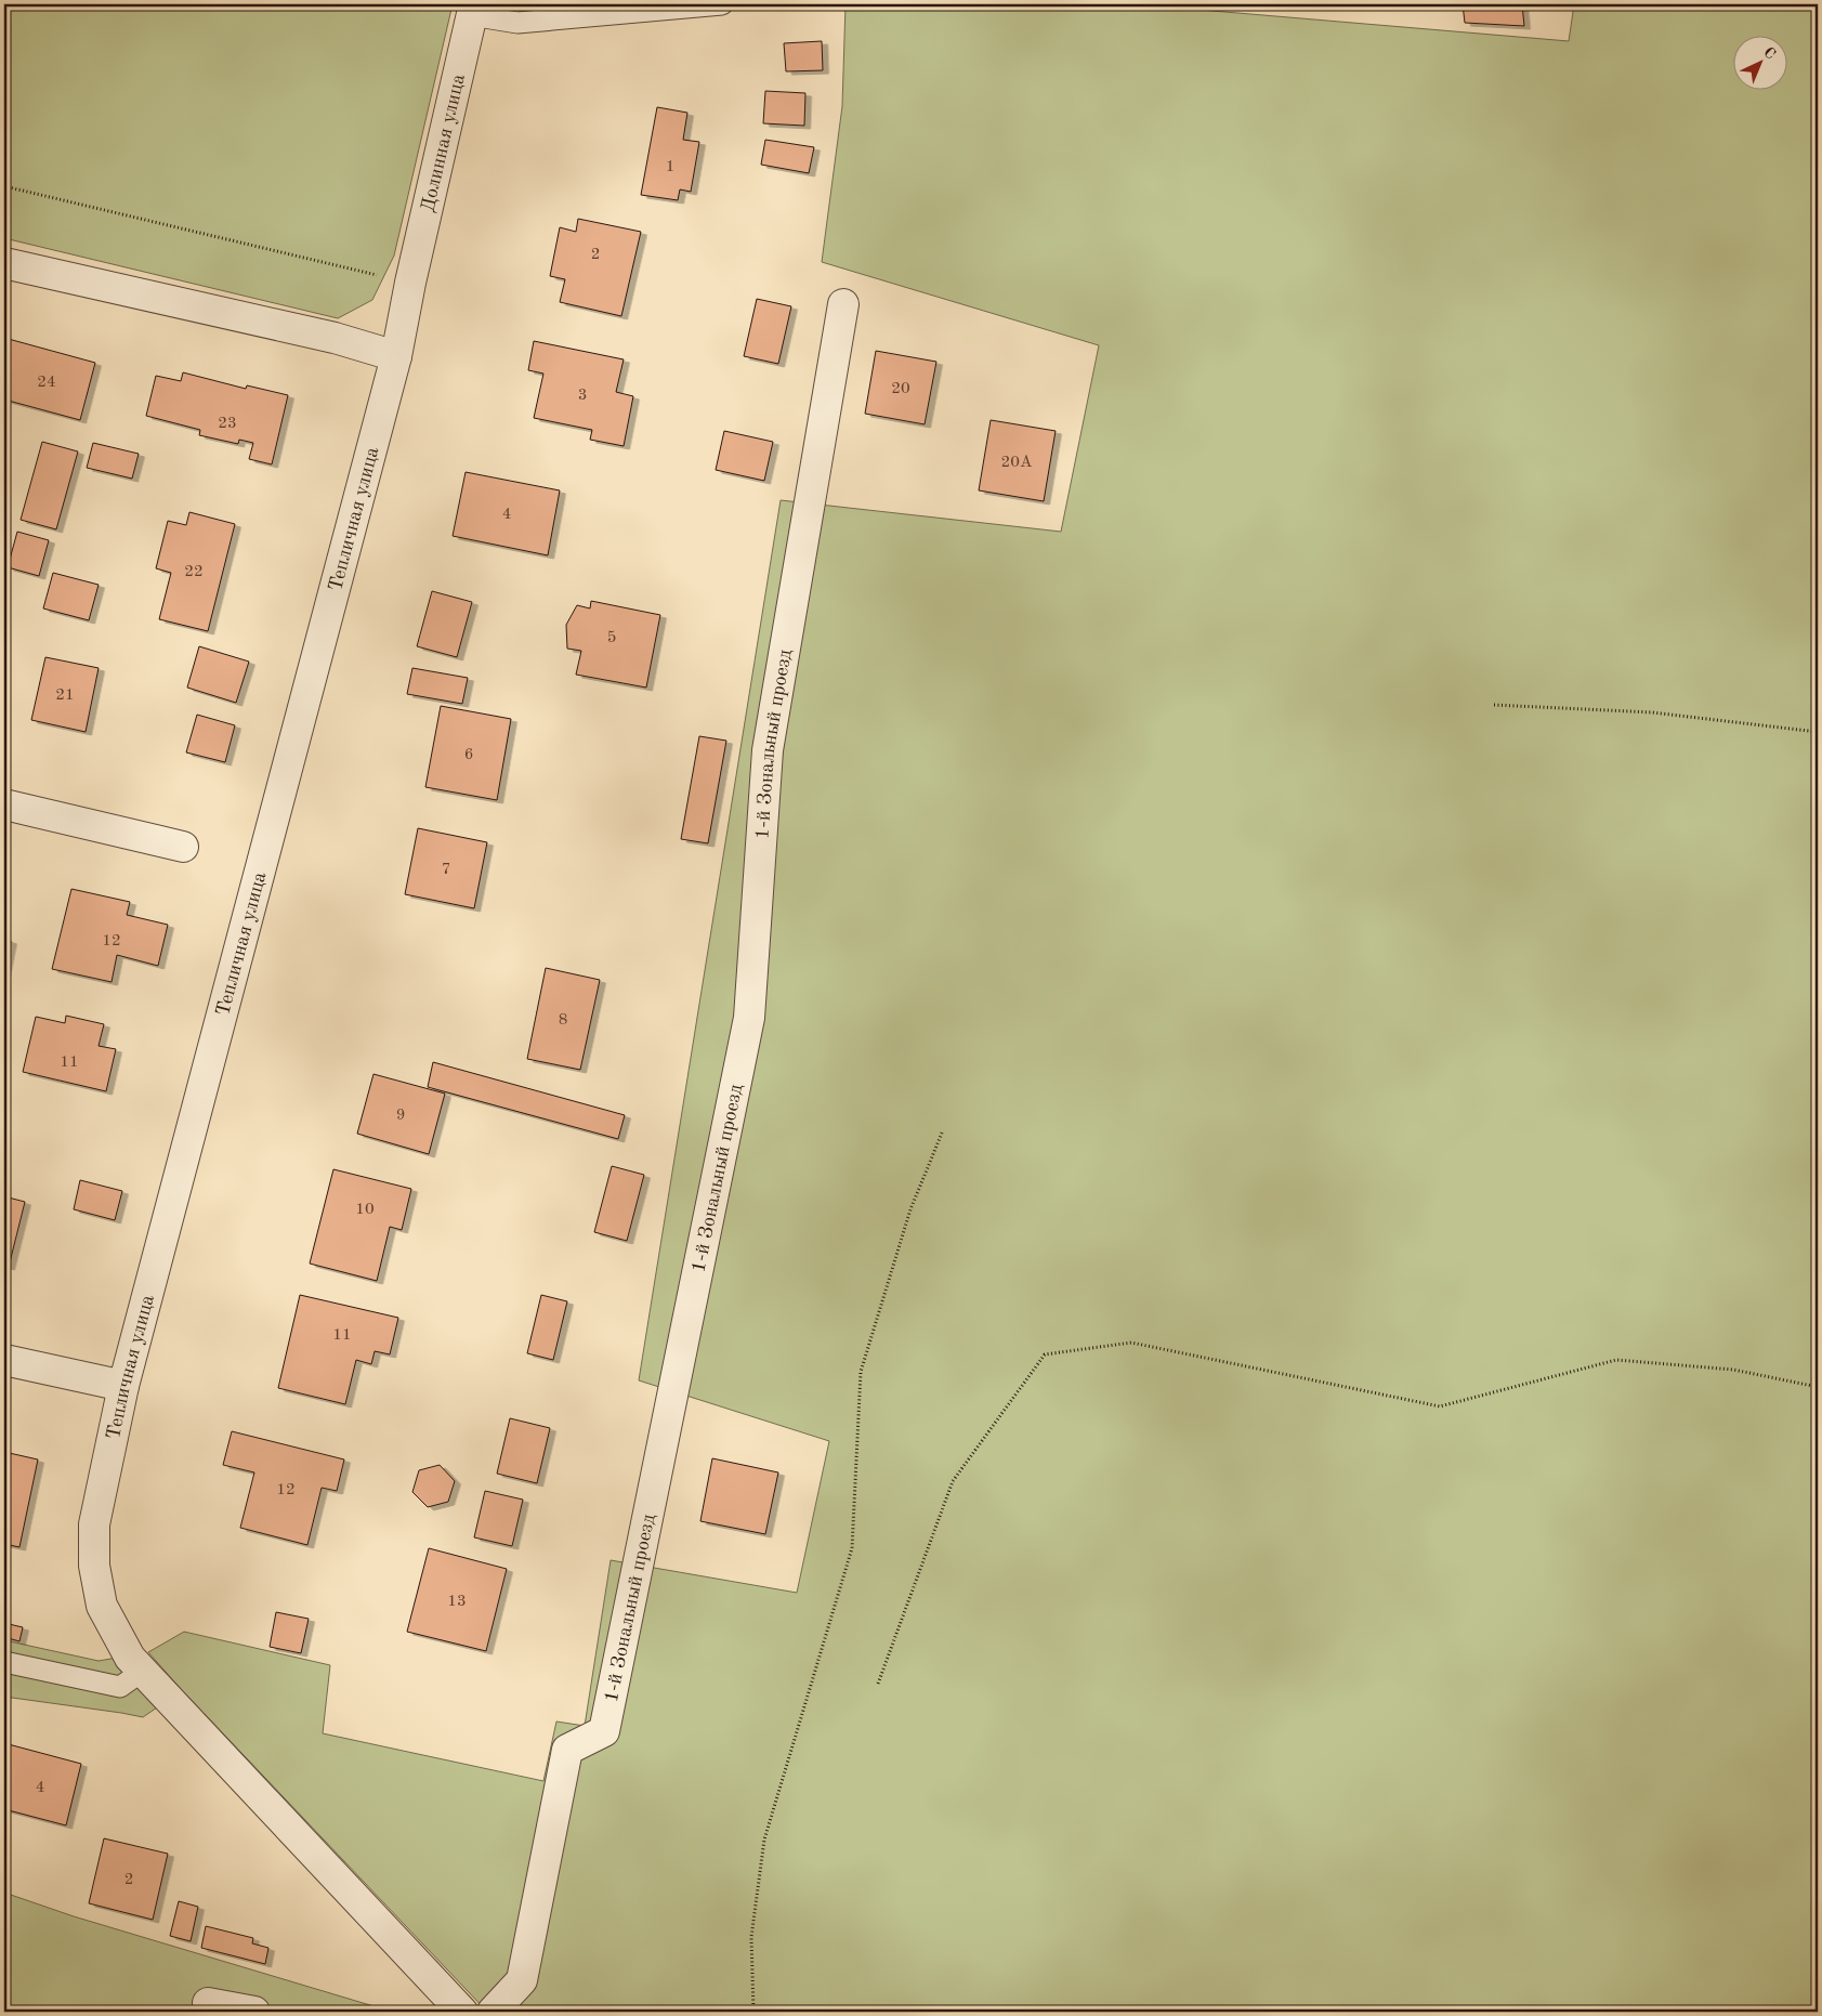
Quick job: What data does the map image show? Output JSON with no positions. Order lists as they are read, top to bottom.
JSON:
{
  "streets": {
    "street": ["Долинная улица", "Тепличная улица", "1-й Зональный проезд"]
  },
  "crossings": [
    ["Долинная улица", "Тепличная улица"]
  ],
  "house_numbers": [
    "1",
    "2",
    "24",
    "20",
    "3",
    "23",
    "20А",
    "4",
    "22",
    "5",
    "21",
    "6",
    "7",
    "12",
    "8",
    "11",
    "9",
    "10",
    "11",
    "12",
    "13",
    "4",
    "2"
  ],
  "north": "top right"
}
